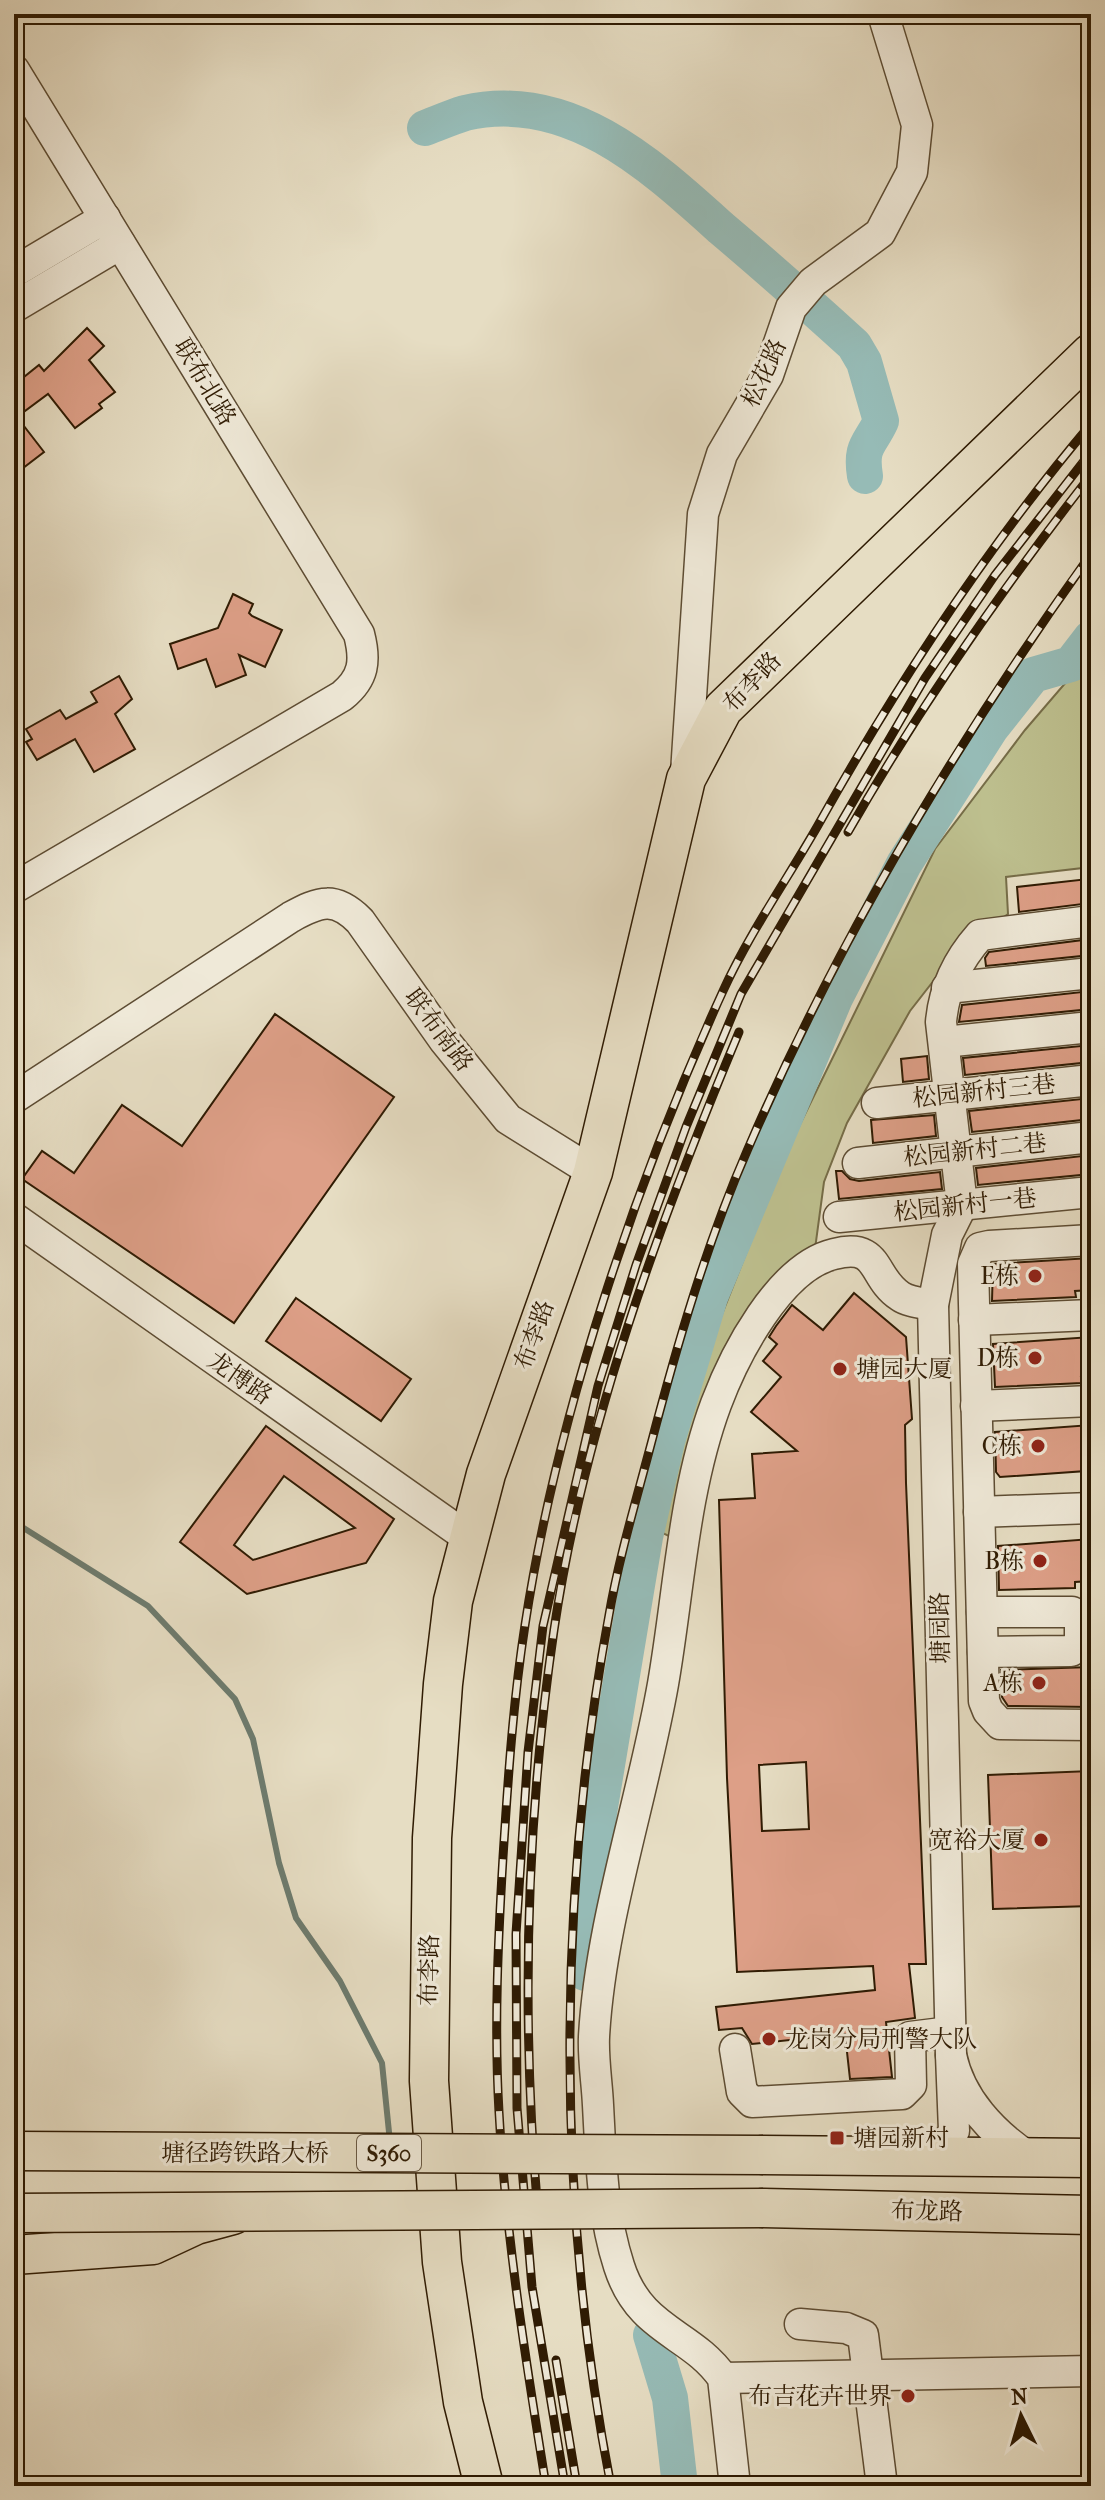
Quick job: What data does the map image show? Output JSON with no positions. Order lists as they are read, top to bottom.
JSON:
{
  "streets": {
    "main road": [
      "布李路",
      "塘径跨铁路大桥",
      "S360",
      "布龙路"
    ],
    "street": [
      "松花路",
      "联布北路",
      "联布南路",
      "松园新村三巷",
      "松园新村二巷",
      "松园新村一巷",
      "龙博路",
      "塘园路"
    ]
  },
  "crossings": [
    ["松花路", "布李路"],
    ["布李路", "联布南路"],
    ["布李路", "龙博路"],
    ["松园新村一巷", "塘园路"],
    ["塘园路", "塘径跨铁路大桥"],
    ["塘园路", "S360"],
    ["塘径跨铁路大桥", "S360"]
  ],
  "places": {
    "other": [
      "E栋",
      "D栋",
      "塘园大厦",
      "C栋",
      "B栋",
      "A栋",
      "宽裕大厦",
      "龙岗分局刑警大队",
      "布吉花卉世界"
    ],
    "transit": ["塘园新村"]
  },
  "north": "top"
}
